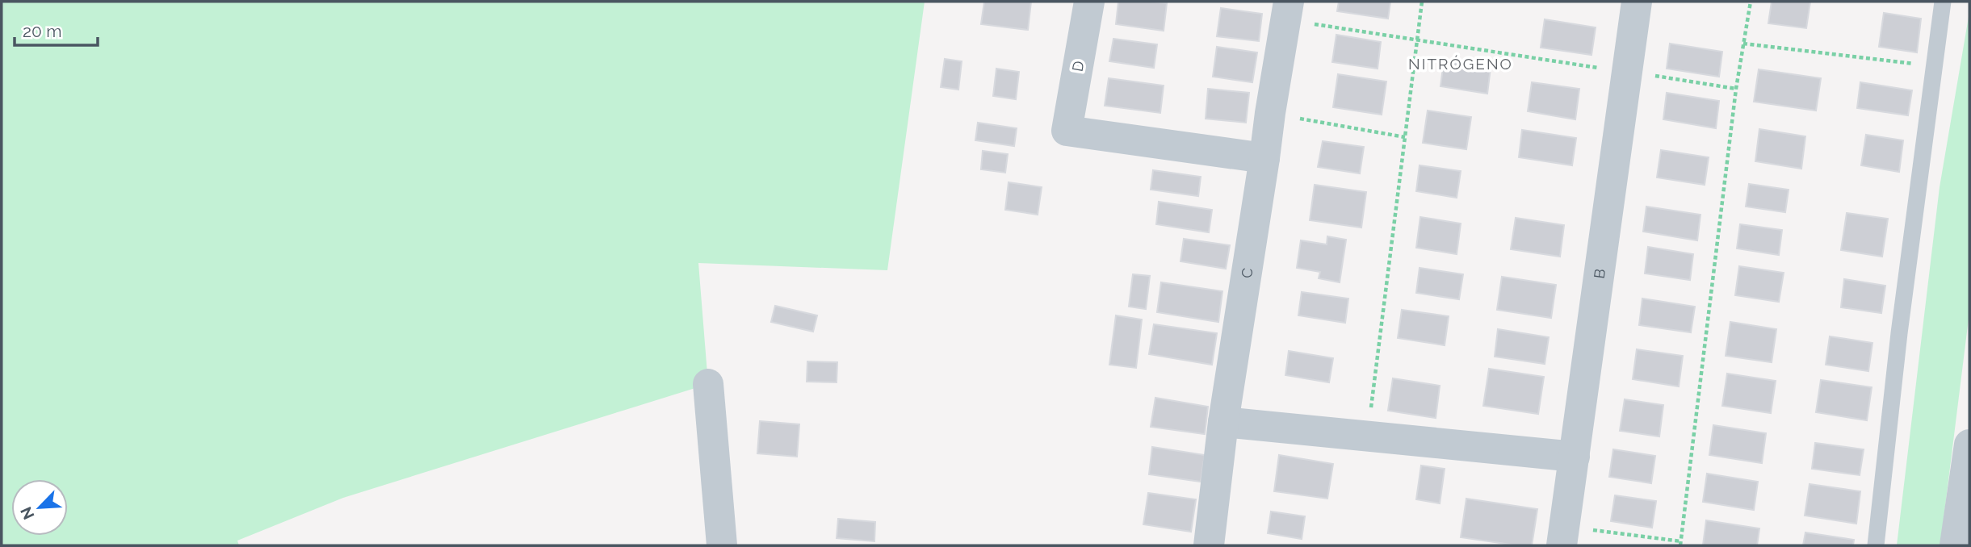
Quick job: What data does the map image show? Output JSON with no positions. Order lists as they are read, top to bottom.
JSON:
{
  "streets": {
    "street": ["D", "C", "B"]
  },
  "crossings": [
    ["D", "C"]
  ],
  "districts": ["NITRÓGENO"],
  "scale_bar": "20 m",
  "north": "bottom left"
}
